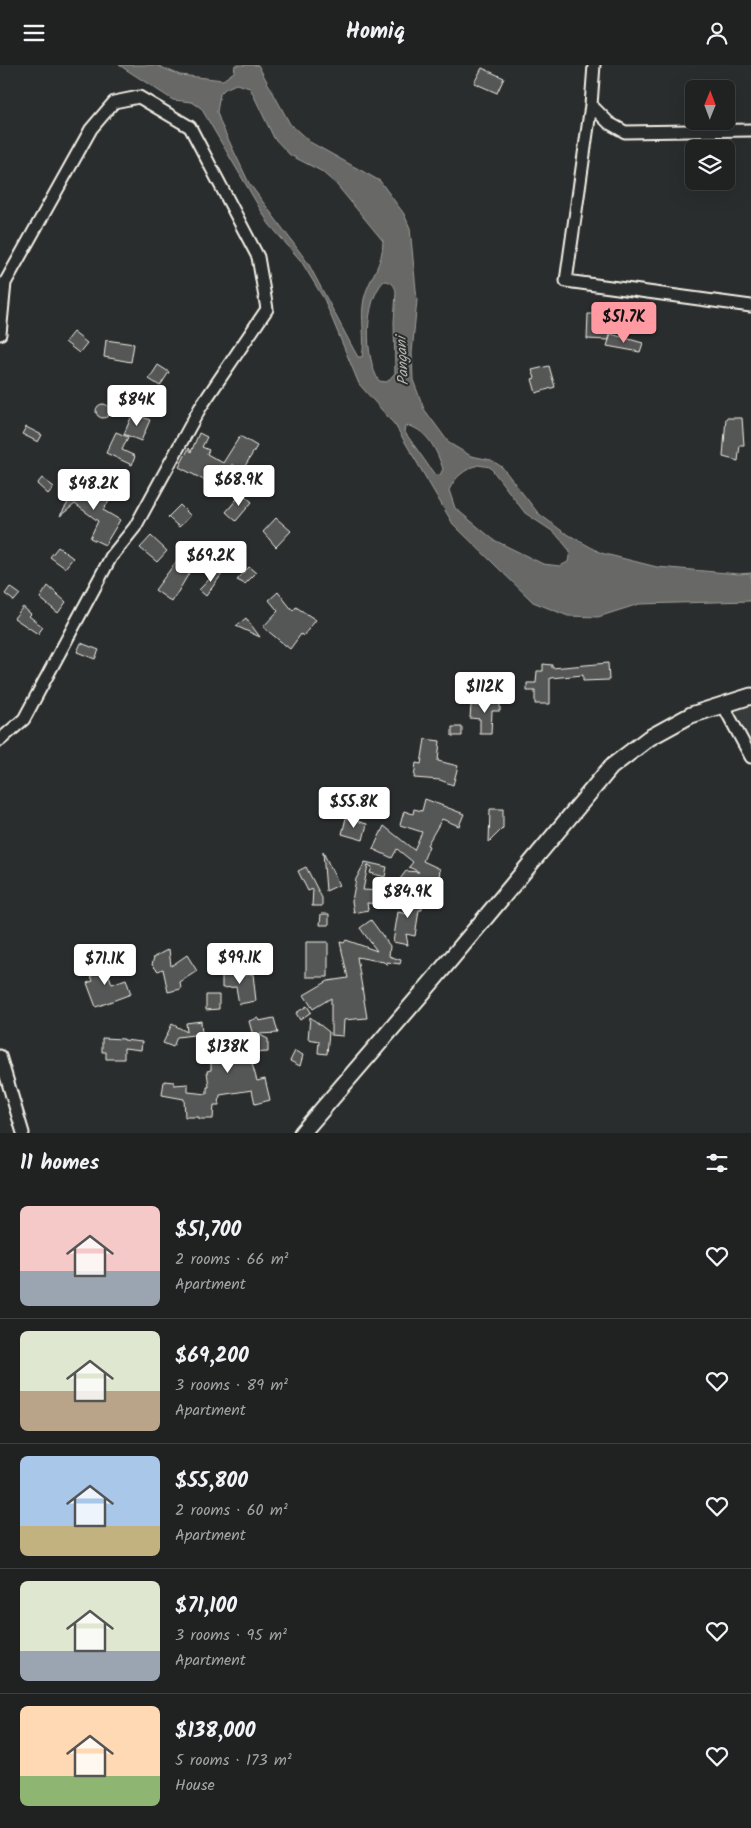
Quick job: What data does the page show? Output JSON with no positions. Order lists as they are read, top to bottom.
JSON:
{
  "water": ["Pangani"],
  "north": "top",
  "page": {
    "header": "Homiq",
    "price": [
      "$51.7K",
      "$84K",
      "$68.9K",
      "$48.2K",
      "$69.2K",
      "$112K",
      "$55.8K",
      "$84.9K",
      "$99.1K",
      "$71.1K",
      "$138K"
    ],
    "heading": "11 homes",
    "list": [
      {
        "name": "$51,700",
        "note": "2 rooms · 66 m² · Apartment"
      },
      {
        "name": "$69,200",
        "note": "3 rooms · 89 m² · Apartment"
      },
      {
        "name": "$55,800",
        "note": "2 rooms · 60 m² · Apartment"
      },
      {
        "name": "$71,100",
        "note": "3 rooms · 95 m² · Apartment"
      },
      {
        "name": "$138,000",
        "note": "5 rooms · 173 m² · House"
      }
    ]
  }
}
